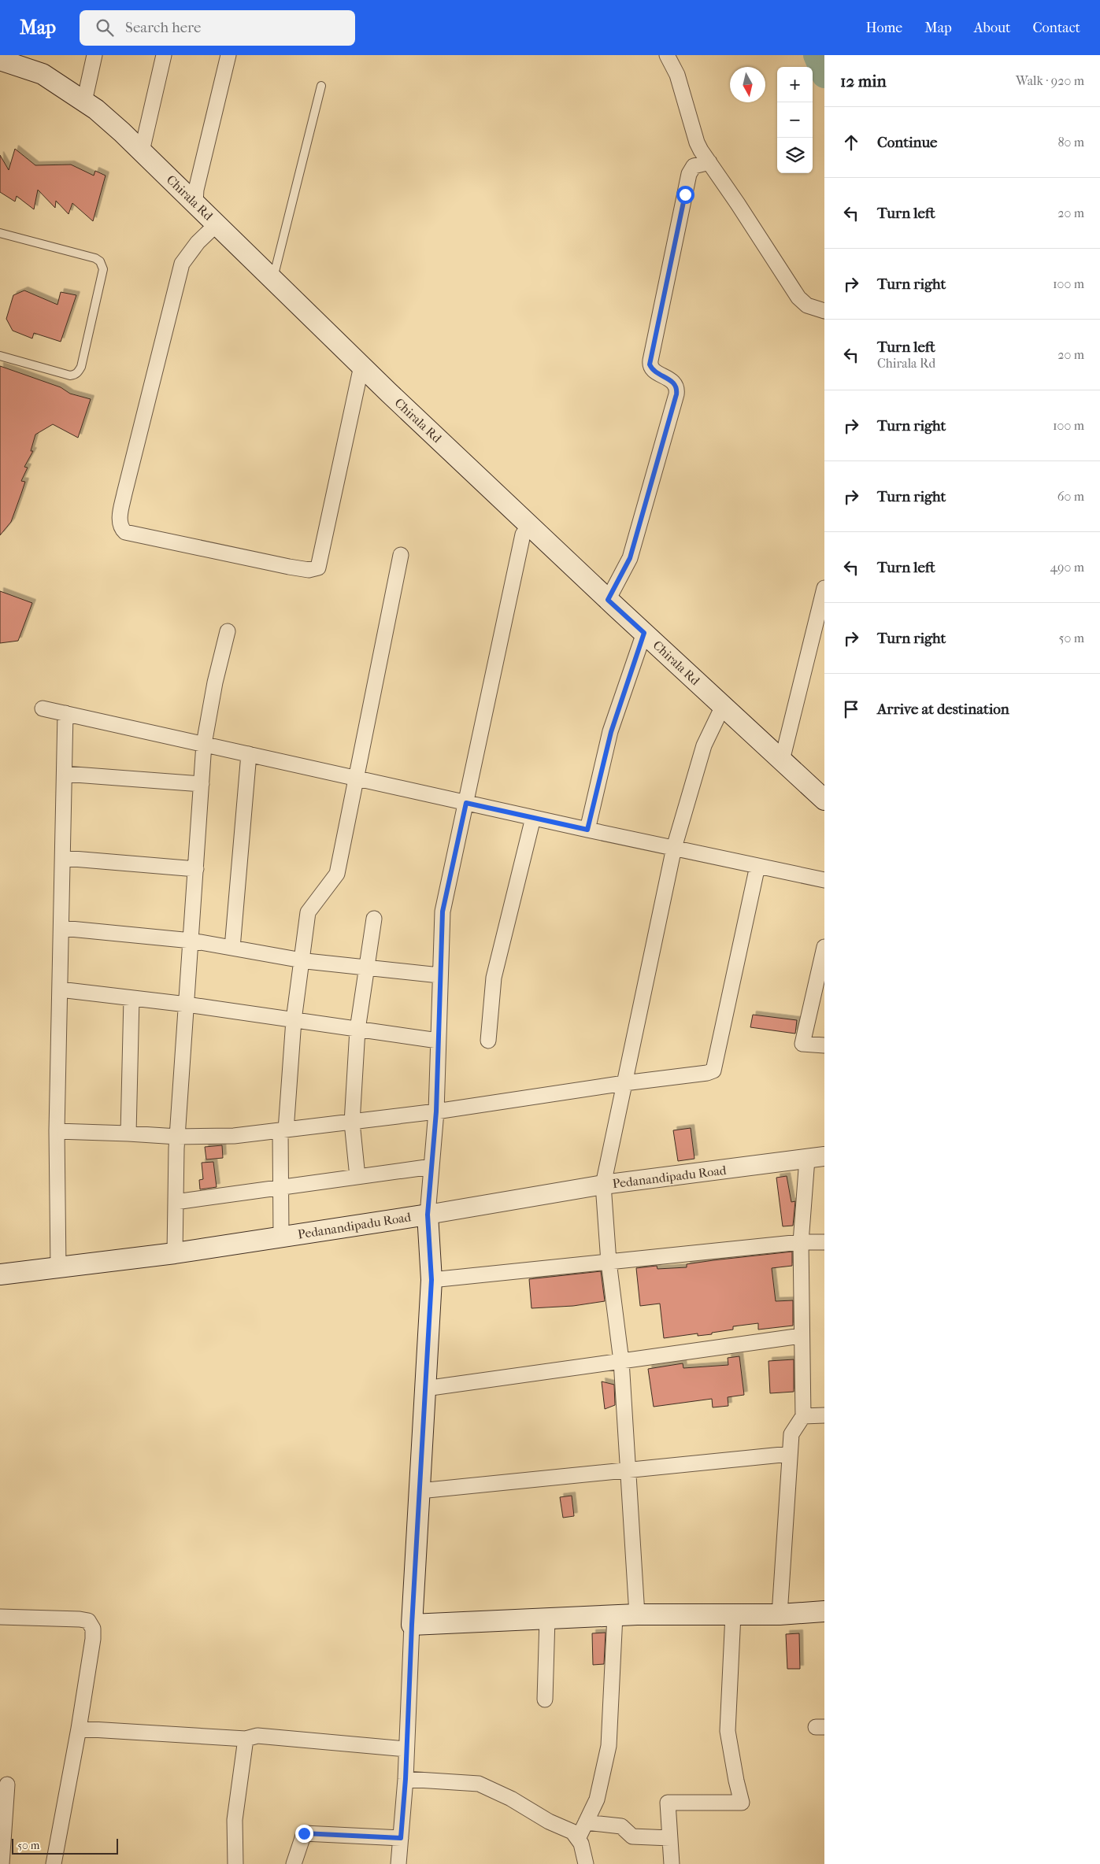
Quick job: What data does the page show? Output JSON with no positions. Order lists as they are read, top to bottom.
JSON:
{
  "streets": {
    "main road": ["Chirala Rd", "Pedanandipadu Road"]
  },
  "scale_bar": "50 m",
  "north": "bottom",
  "page": {
    "header": "Map",
    "search": "Search here",
    "nav": [
      "Home",
      "Map",
      "About",
      "Contact"
    ],
    "heading": ["12 min", "Walk · 920 m"],
    "map_buttons": ["+", "−"],
    "list": [
      ["Continue", "80 m"],
      ["Turn left", "20 m"],
      ["Turn right", "100 m"],
      ["Turn left", "Chirala Rd", "20 m"],
      ["Turn right", "100 m"],
      ["Turn right", "60 m"],
      ["Turn left", "490 m"],
      ["Turn right", "50 m"],
      "Arrive at destination"
    ],
    "scale": "50 m"
  }
}
